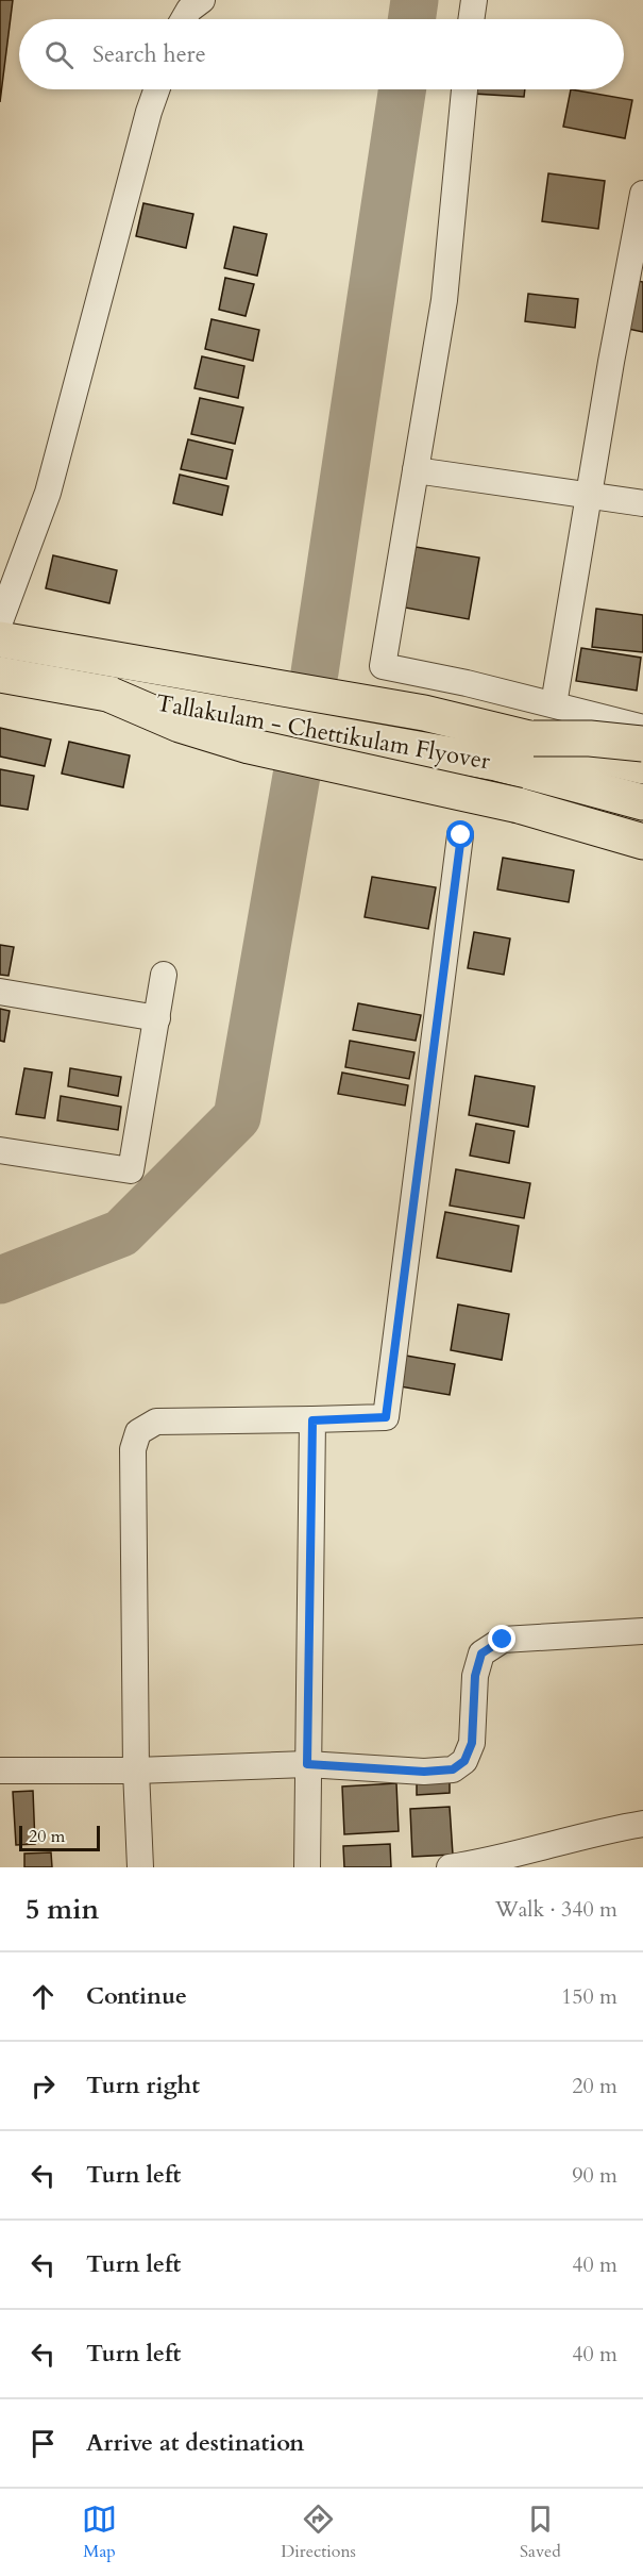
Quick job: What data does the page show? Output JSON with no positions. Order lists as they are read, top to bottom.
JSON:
{
  "streets": {
    "highway": ["Tallakulam - Chettikulam Flyover"]
  },
  "scale_bar": "20 m",
  "page": {
    "search": "Search here",
    "scale": "20 m",
    "heading": ["5 min", "Walk · 340 m"],
    "list": [
      ["Continue", "150 m"],
      ["Turn right", "20 m"],
      ["Turn left", "90 m"],
      ["Turn left", "40 m"],
      ["Turn left", "40 m"],
      "Arrive at destination"
    ],
    "nav": ["Map", "Directions", "Saved"]
  }
}
